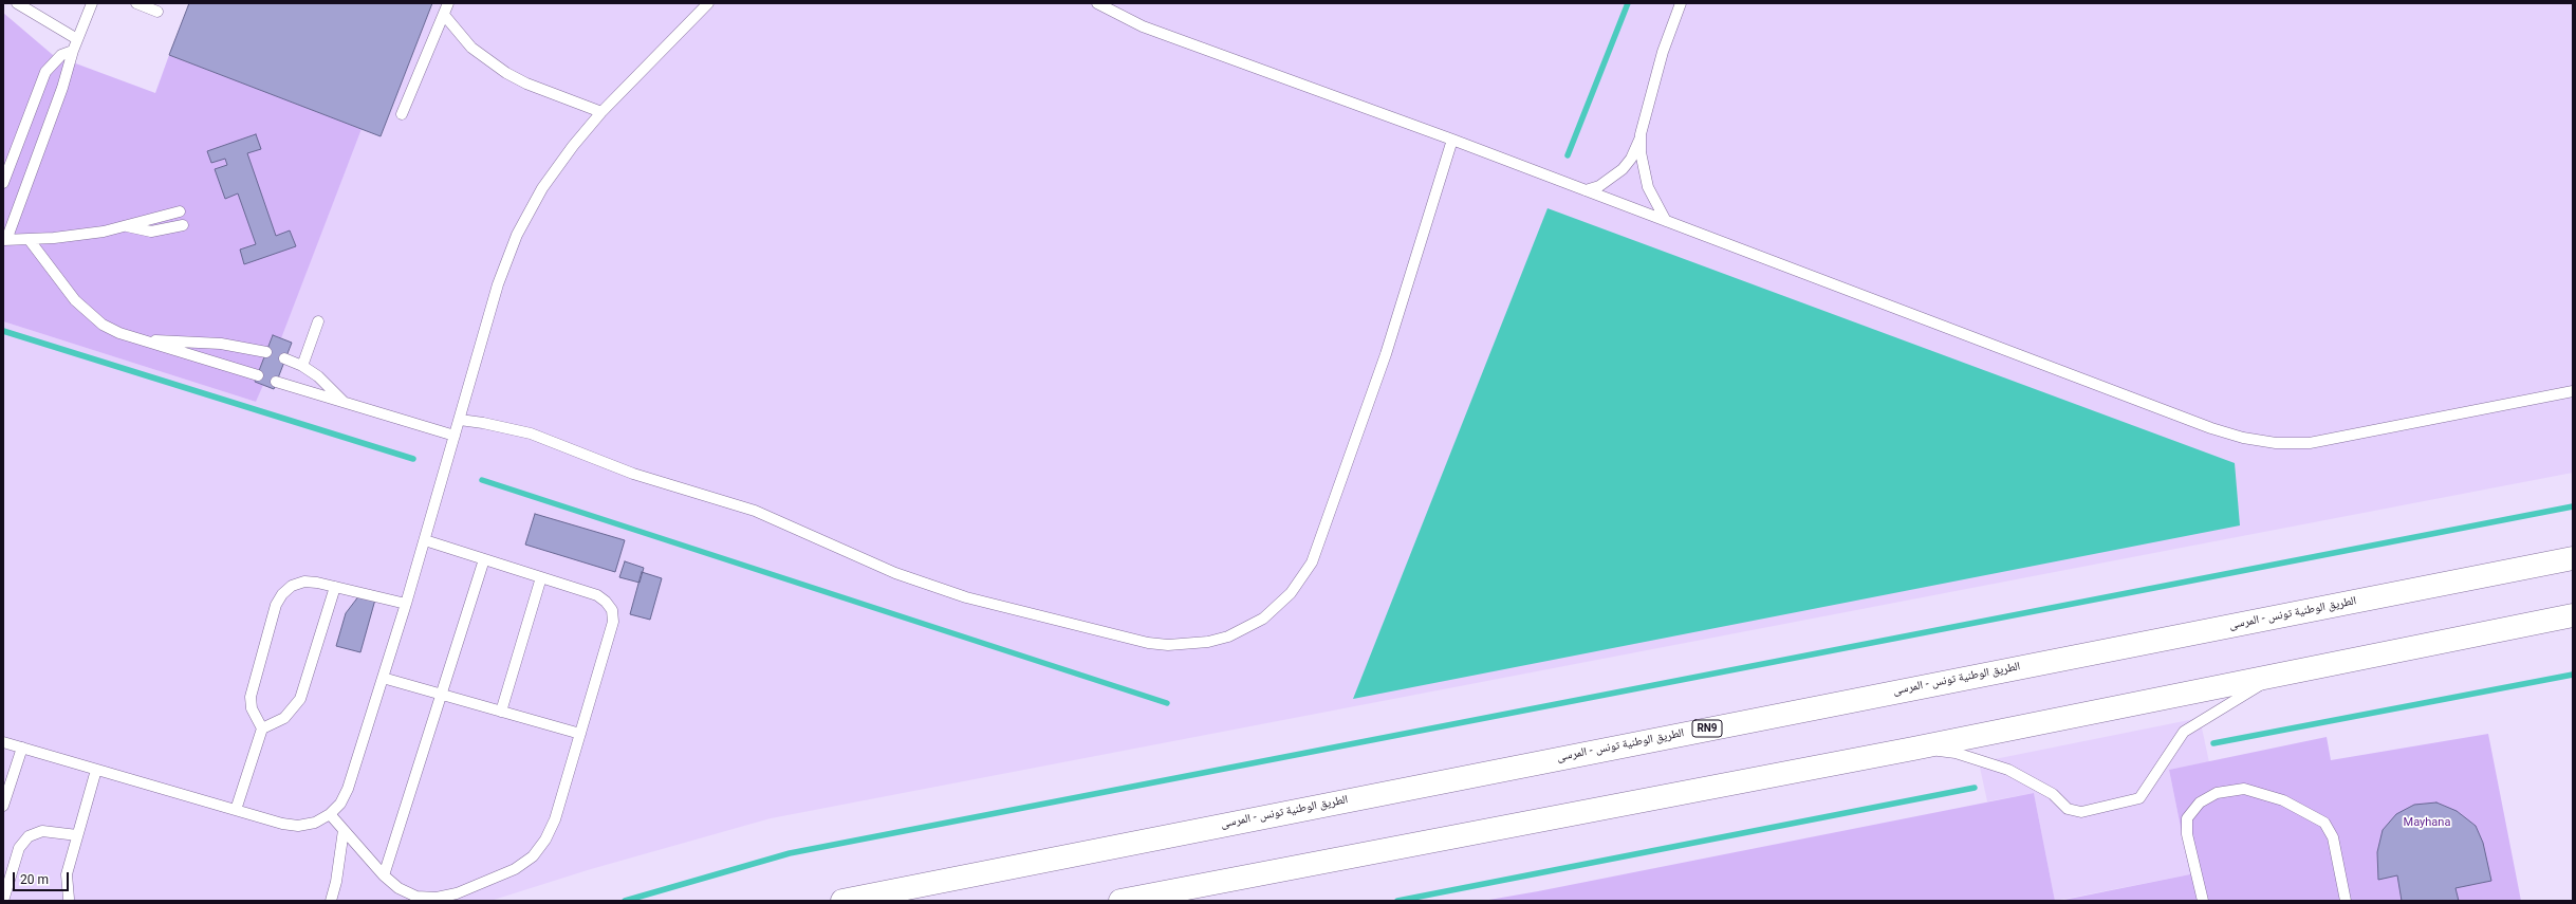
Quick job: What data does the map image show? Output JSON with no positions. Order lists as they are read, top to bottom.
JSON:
{
  "streets": {
    "highway": ["الطريق الوطنية تونس - المرسى", "RN9"]
  },
  "parks": ["Mayhana"],
  "scale_bar": "20 m"
}
